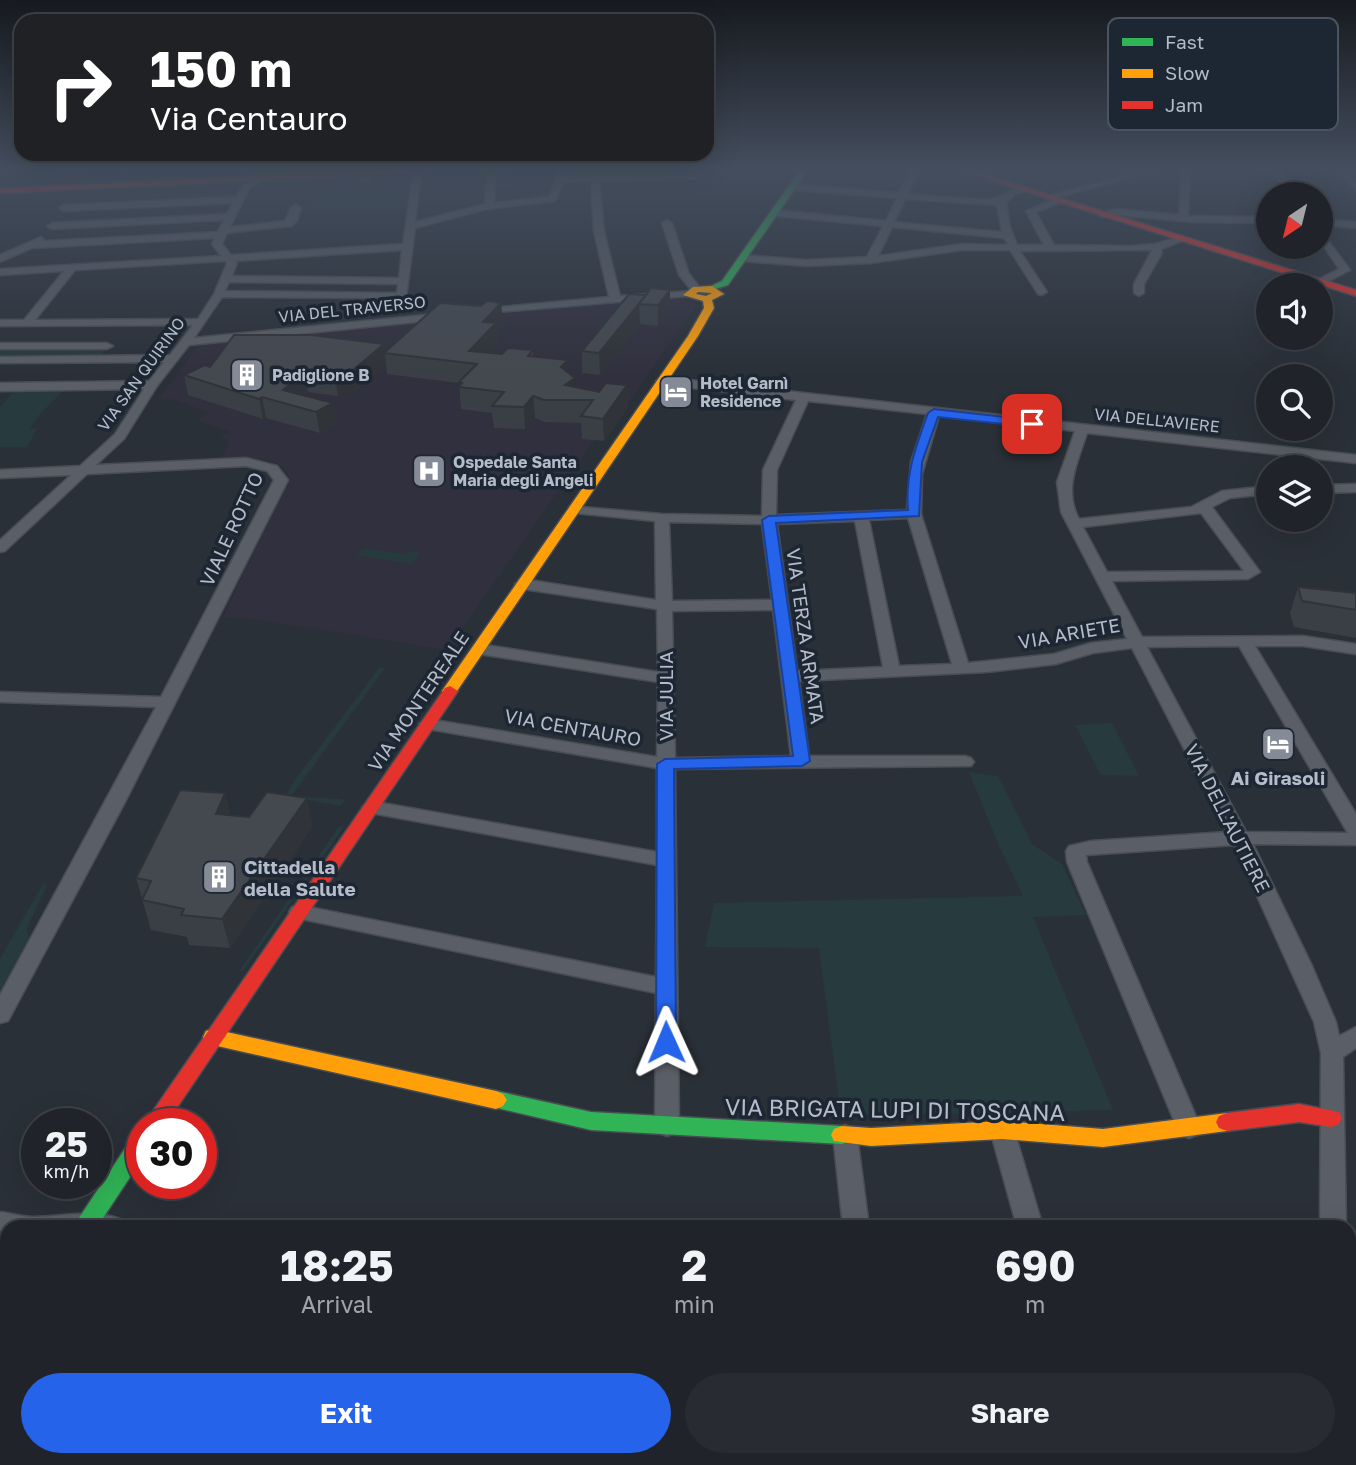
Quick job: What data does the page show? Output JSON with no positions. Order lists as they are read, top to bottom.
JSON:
{
  "streets": {
    "main road": ["VIA MONTEREALE", "VIA BRIGATA LUPI DI TOSCANA"],
    "street": [
      "VIA DEL TRAVERSO",
      "VIA SAN QUIRINO",
      "VIA DELL'AVIERE",
      "VIALE ROTTO",
      "VIA ARIETE",
      "VIA TERZA ARMATA",
      "VIA JULIA",
      "VIA CENTAURO",
      "VIA DELL'AUTIERE"
    ]
  },
  "crossings": [
    ["VIA DEL TRAVERSO", "VIA SAN QUIRINO"],
    ["VIA SAN QUIRINO", "VIALE ROTTO"],
    ["VIA DELL'AVIERE", "VIA TERZA ARMATA"],
    ["VIA DELL'AVIERE", "VIA MONTEREALE"],
    ["VIA DELL'AVIERE", "VIA DELL'AUTIERE"],
    ["VIA ARIETE", "VIA TERZA ARMATA"],
    ["VIA ARIETE", "VIA DELL'AUTIERE"],
    ["VIA TERZA ARMATA", "VIA CENTAURO"],
    ["VIA JULIA", "VIA CENTAURO"],
    ["VIA JULIA", "VIA BRIGATA LUPI DI TOSCANA"],
    ["VIA MONTEREALE", "VIA CENTAURO"],
    ["VIA MONTEREALE", "VIA BRIGATA LUPI DI TOSCANA"],
    ["VIA DELL'AUTIERE", "VIA BRIGATA LUPI DI TOSCANA"]
  ],
  "places": {
    "building": ["Padiglione B", "Cittadella della Salute"],
    "hotel": ["Hotel Garnì Residence", "Ai Girasoli"],
    "hospital": ["Ospedale Santa Maria degli Angeli"]
  },
  "legend": ["Fast", "Slow", "Jam"],
  "north": "bottom left",
  "page": {
    "turn": ["150 m", "Via Centauro"],
    "speed": "25 km/h",
    "limit": "30",
    "eta": [
      "18:25",
      "Arrival",
      "2",
      "min",
      "690",
      "m"
    ],
    "buttons": ["Exit", "Share"]
  }
}
